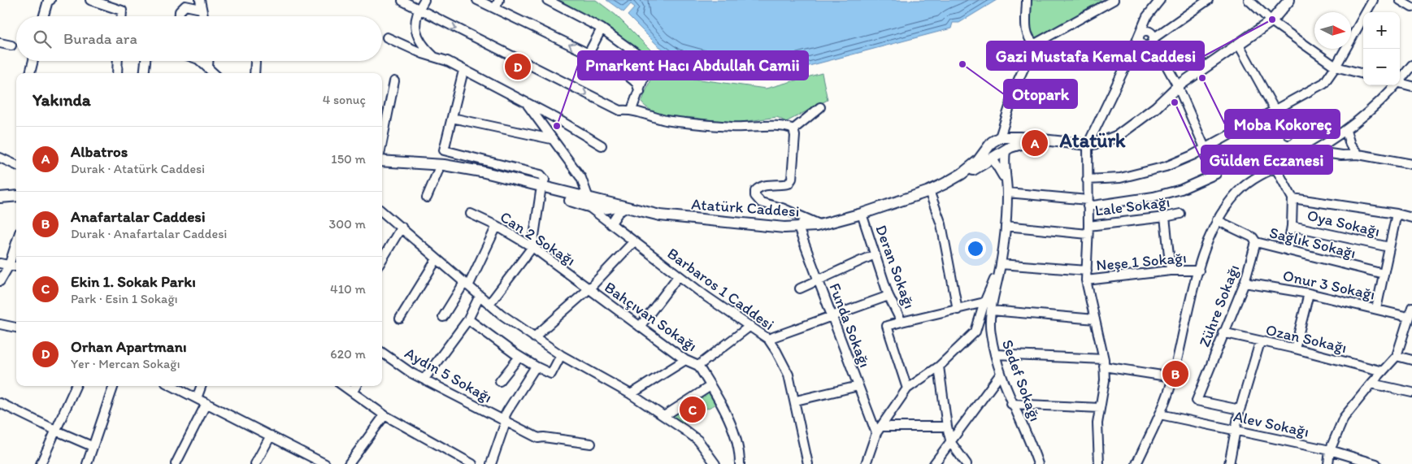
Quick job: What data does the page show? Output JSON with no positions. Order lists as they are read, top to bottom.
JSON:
{
  "streets": {
    "main road": ["Atatürk Caddesi"],
    "street": [
      "Lale Sokağı",
      "Oya Sokağı",
      "Can 2 Sokağı",
      "Sağlık Sokağı",
      "Neşe 1 Sokağı",
      "Deran Sokağı",
      "Onur 3 Sokağı",
      "Barbaros 1 Caddesi",
      "Zühre Sokağı",
      "Bahçıvan Sokağı",
      "Funda Sokağı",
      "Ozan Sokağı",
      "Aydın 5 Sokağı",
      "Sedef Sokağı",
      "Alev Sokağı"
    ]
  },
  "crossings": [
    ["Atatürk Caddesi", "Deran Sokağı"],
    ["Atatürk Caddesi", "Barbaros 1 Caddesi"],
    ["Atatürk Caddesi", "Funda Sokağı"],
    ["Can 2 Sokağı", "Bahçıvan Sokağı"],
    ["Sağlık Sokağı", "Zühre Sokağı"],
    ["Onur 3 Sokağı", "Zühre Sokağı"],
    ["Zühre Sokağı", "Ozan Sokağı"]
  ],
  "districts": ["Atatürk"],
  "places": [
    "Gazi Mustafa Kemal Caddesi",
    "Otopark",
    "Moba Kokoreç",
    "Gülden Eczanesi",
    "Pınarkent Hacı Abdullah Camii"
  ],
  "north": "right",
  "page": {
    "map_buttons": ["+", "−"],
    "search": "Burada ara",
    "pins": [
      "D",
      "A",
      "B",
      "C"
    ],
    "heading": ["Yakında", "4 sonuç"],
    "list": [
      {
        "mark": "A",
        "name": "Albatros",
        "note": "Durak · Atatürk Caddesi",
        "value": "150 m"
      },
      {
        "mark": "B",
        "name": "Anafartalar Caddesi",
        "note": "Durak · Anafartalar Caddesi",
        "value": "300 m"
      },
      {
        "mark": "C",
        "name": "Ekin 1. Sokak Parkı",
        "note": "Park · Esin 1 Sokağı",
        "value": "410 m"
      },
      {
        "mark": "D",
        "name": "Orhan Apartmanı",
        "note": "Yer · Mercan Sokağı",
        "value": "620 m"
      }
    ]
  }
}
